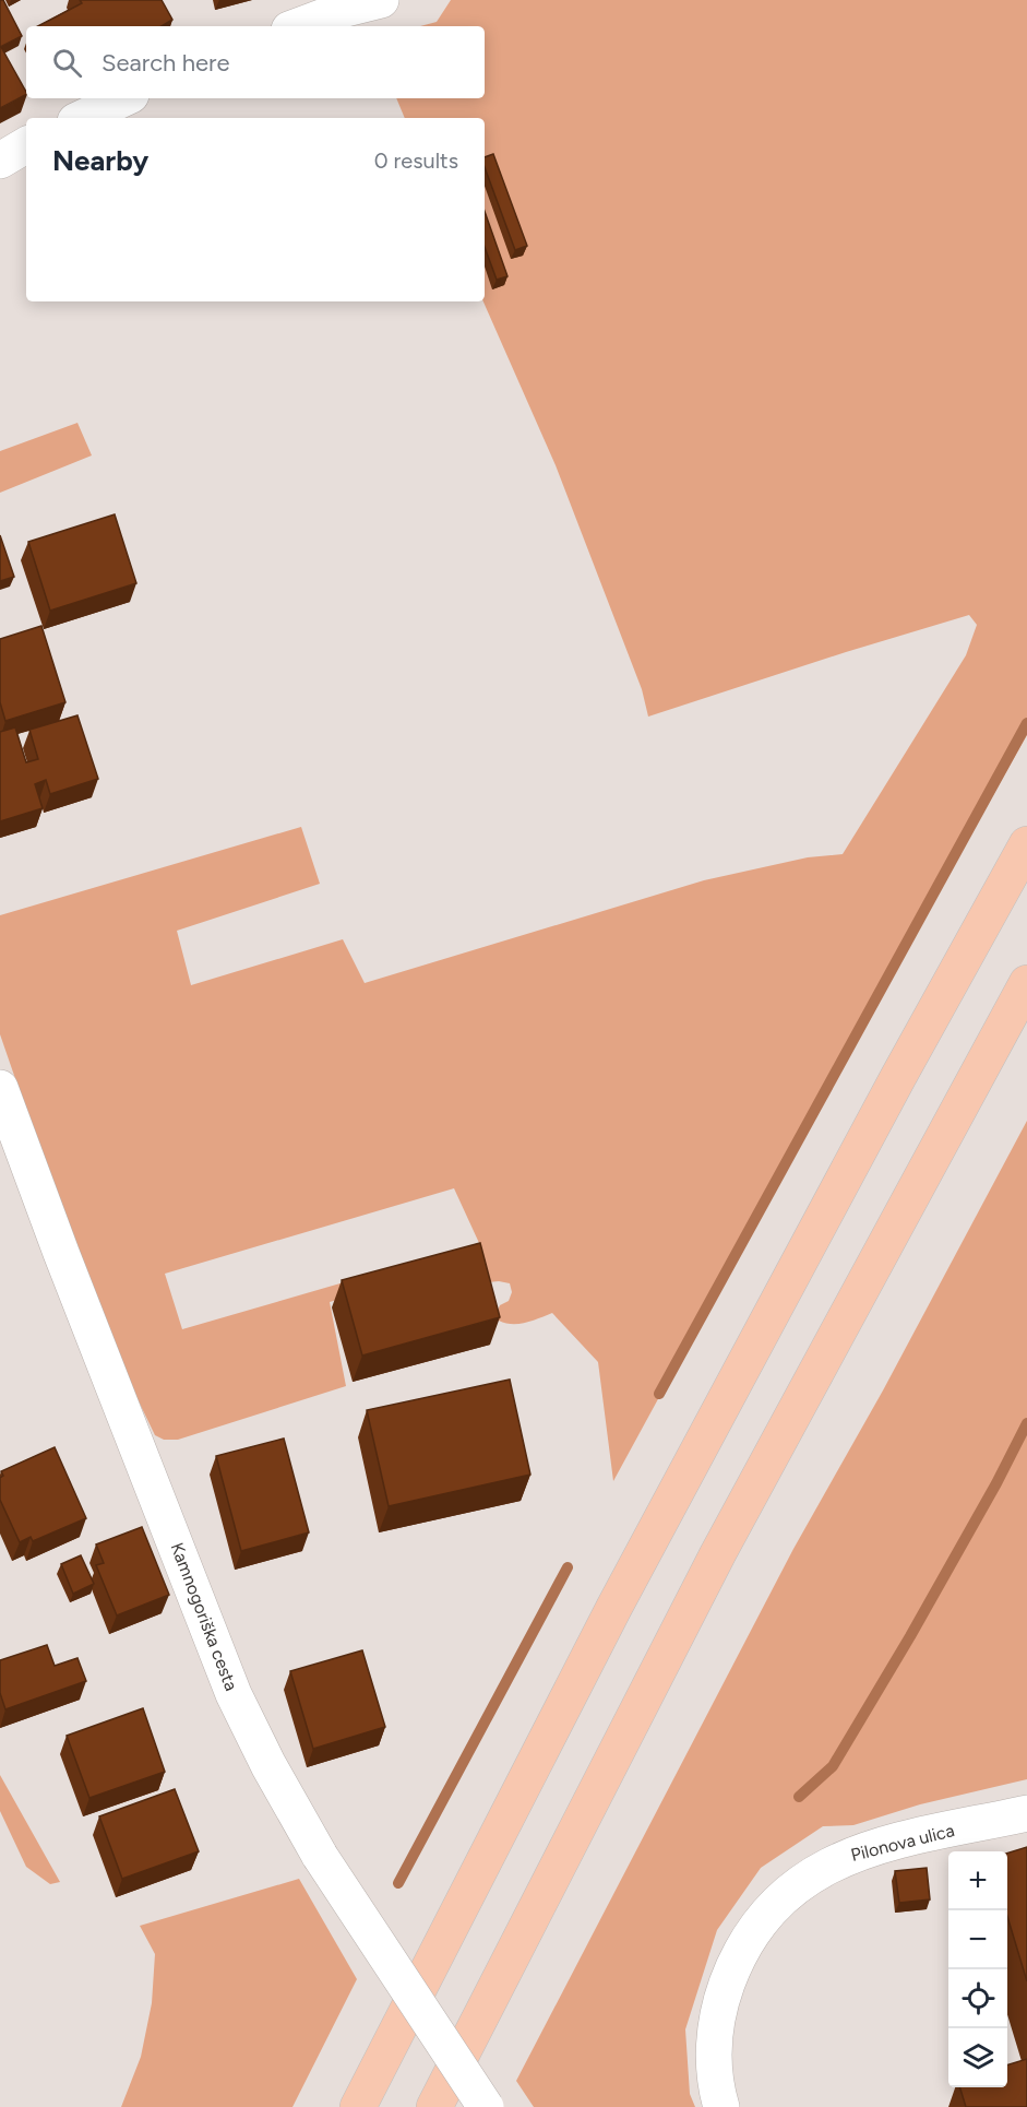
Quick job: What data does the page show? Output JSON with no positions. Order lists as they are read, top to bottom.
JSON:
{
  "streets": {
    "street": ["Kamnogoriška cesta", "Pilonova ulica"]
  },
  "page": {
    "search": "Search here",
    "heading": ["Nearby", "0 results"],
    "map_buttons": ["+", "−"]
  }
}
